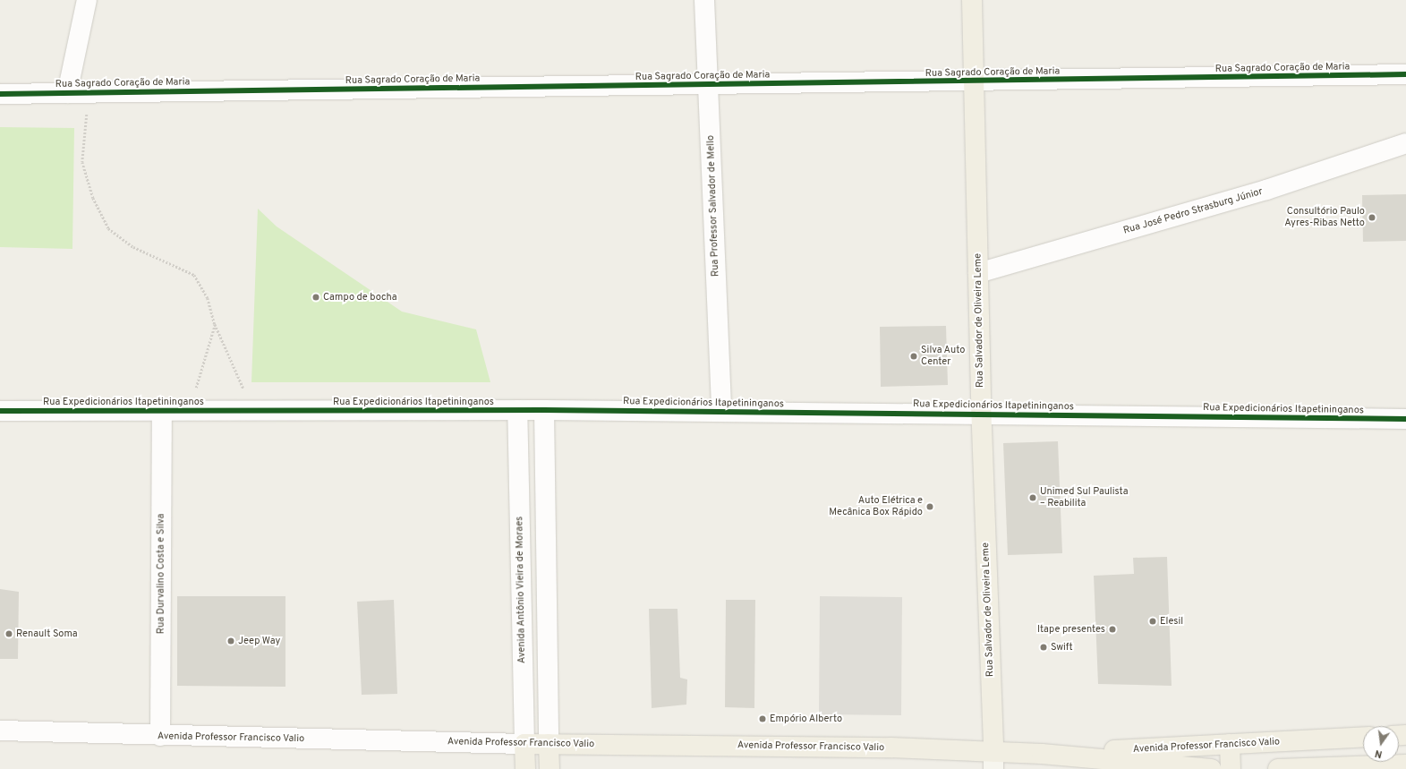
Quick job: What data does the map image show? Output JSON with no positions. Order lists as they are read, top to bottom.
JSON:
{
  "streets": {
    "main road": ["Rua Salvador de Oliveira Leme", "Avenida Antônio Vieira de Moraes", "Avenida Professor Francisco Valio"],
    "street": [
      "Rua Sagrado Coração de Maria",
      "Rua Professor Salvador de Mello",
      "Rua José Pedro Strasburg Júnior",
      "Rua Expedicionários Itapetininganos",
      "Rua Durvalino Costa e Silva"
    ]
  },
  "crossings": [
    ["Rua Sagrado Coração de Maria", "Rua Professor Salvador de Mello"],
    ["Rua Sagrado Coração de Maria", "Rua Salvador de Oliveira Leme"],
    ["Rua Professor Salvador de Mello", "Rua Expedicionários Itapetininganos"],
    ["Rua José Pedro Strasburg Júnior", "Rua Salvador de Oliveira Leme"],
    ["Rua Salvador de Oliveira Leme", "Rua Expedicionários Itapetininganos"],
    ["Rua Salvador de Oliveira Leme", "Avenida Professor Francisco Valio"],
    ["Rua Expedicionários Itapetininganos", "Rua Durvalino Costa e Silva"],
    ["Rua Expedicionários Itapetininganos", "Avenida Antônio Vieira de Moraes"],
    ["Rua Durvalino Costa e Silva", "Avenida Professor Francisco Valio"],
    ["Avenida Antônio Vieira de Moraes", "Avenida Professor Francisco Valio"]
  ],
  "places": [
    "Consultório Paulo Ayres-Ribas Netto",
    "Campo de bocha",
    "Silva Auto Center",
    "Unimed Sul Paulista – Reabilita",
    "Auto Elétrica e Mecânica Box Rápido",
    "Elesil",
    "Itape presentes",
    "Renault Soma",
    "Jeep Way",
    "Swift",
    "Empório Alberto"
  ],
  "north": "bottom"
}
